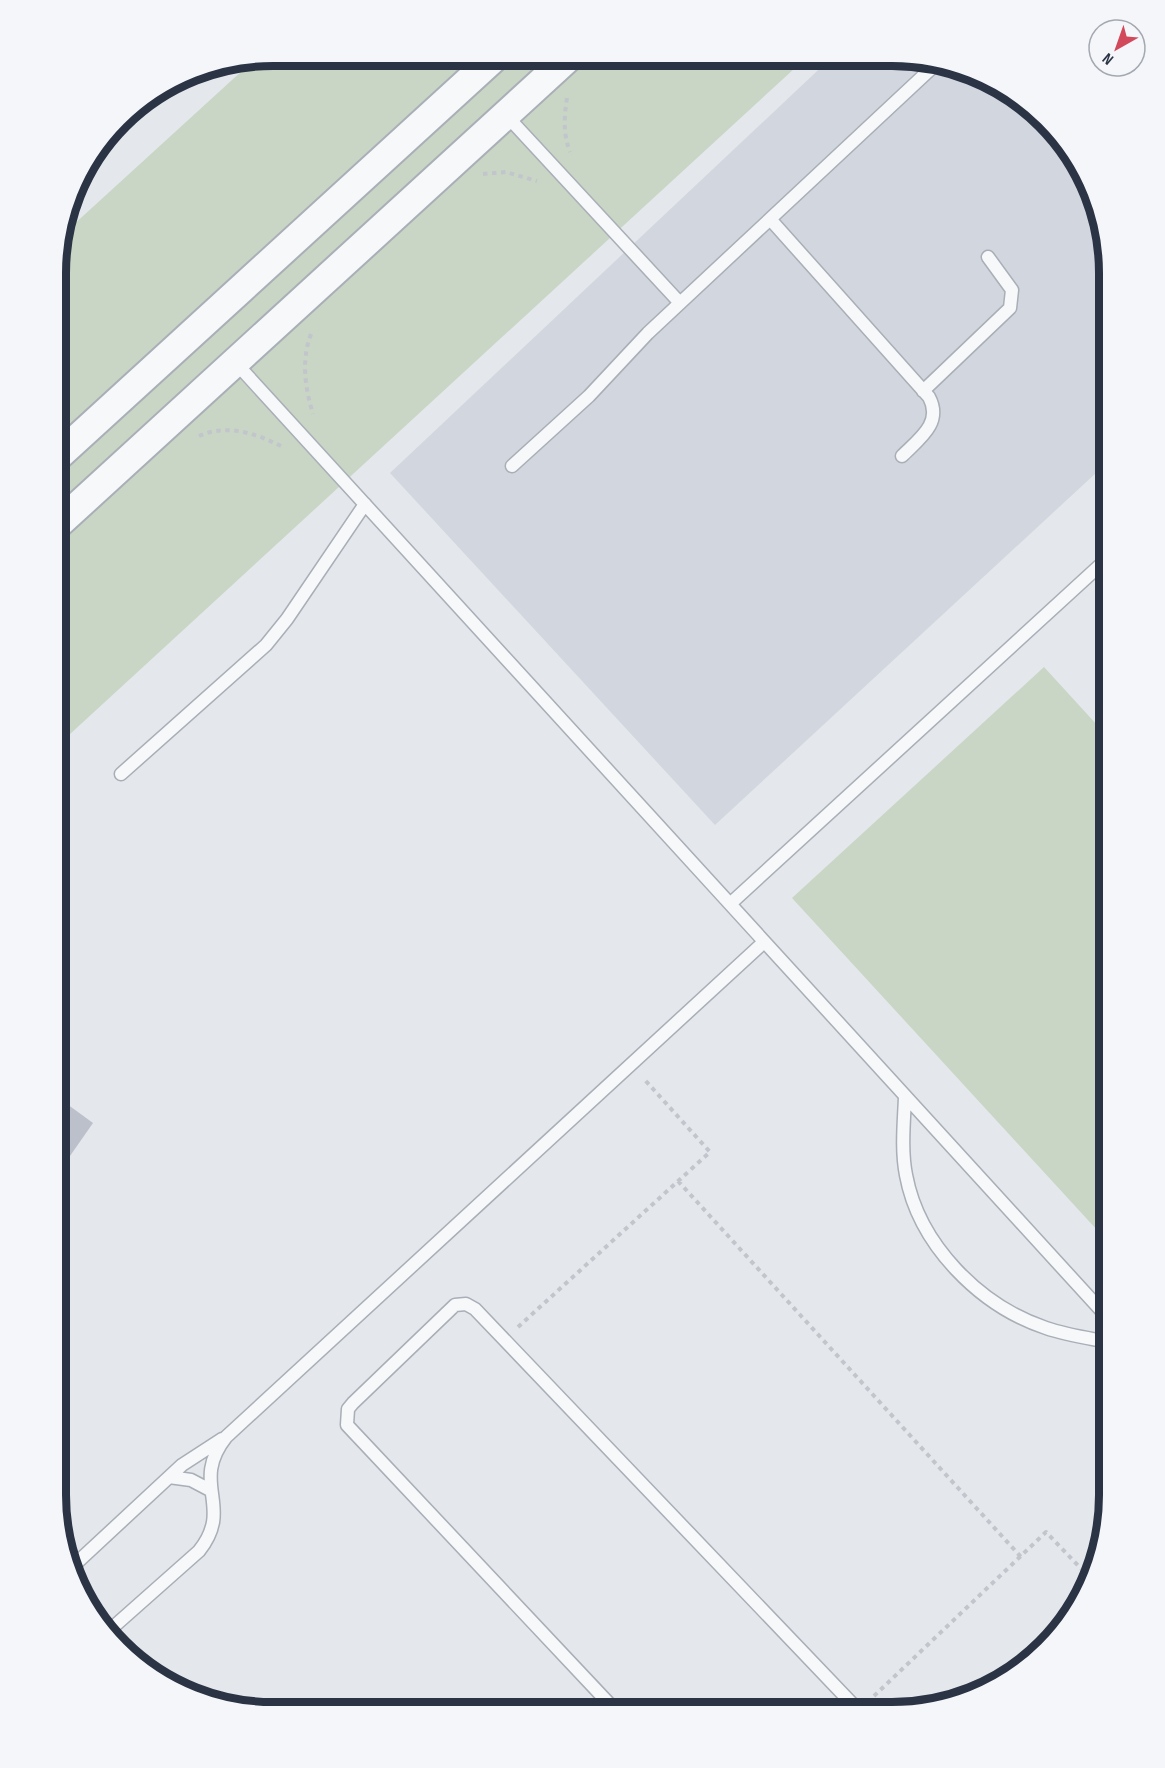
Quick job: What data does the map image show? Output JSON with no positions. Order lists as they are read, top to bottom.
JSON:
{
  "north": "bottom left"
}
